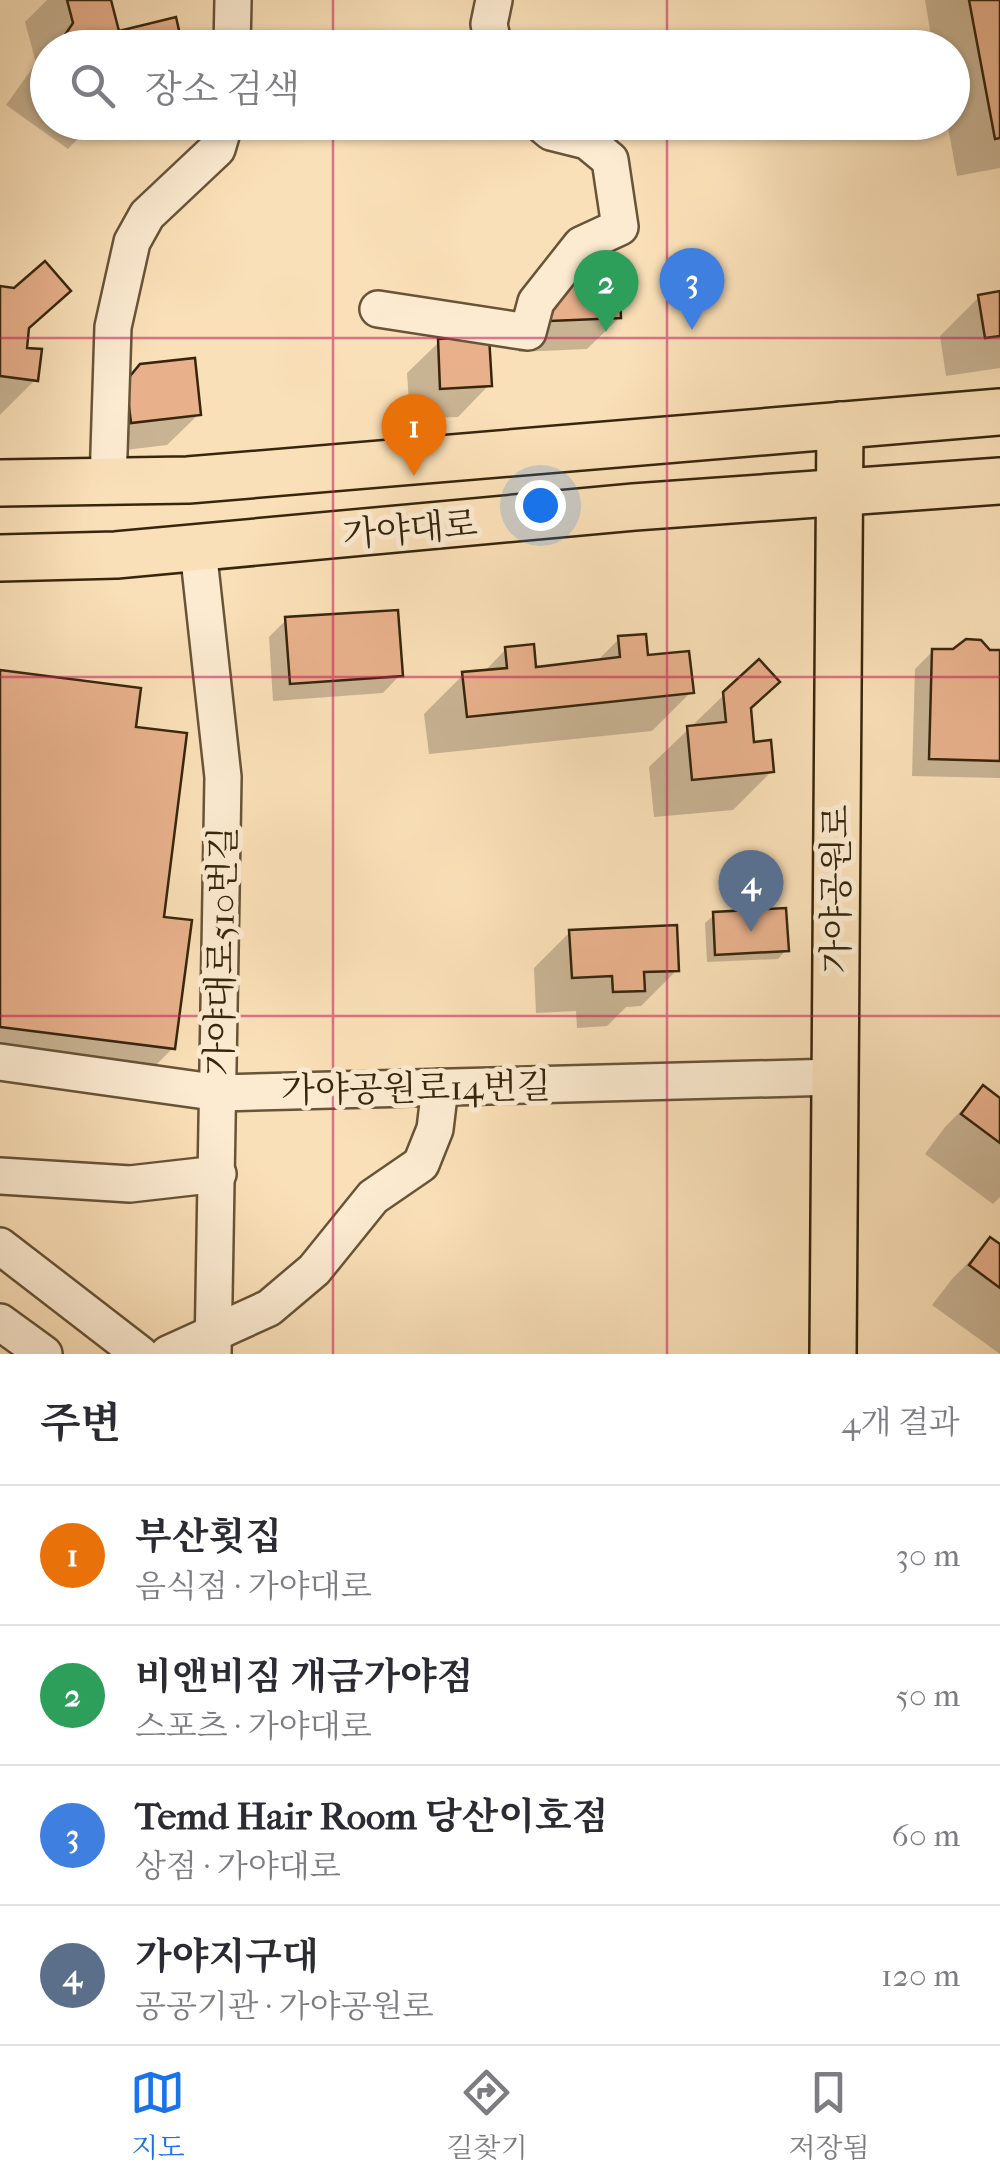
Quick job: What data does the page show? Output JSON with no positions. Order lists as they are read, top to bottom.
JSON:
{
  "streets": {
    "main road": ["가야대로", "가야공원로"],
    "street": ["가야대로510번길", "가야공원로14번길"]
  },
  "crossings": [
    ["가야대로", "가야공원로"],
    ["가야대로", "가야대로510번길"],
    ["가야공원로", "가야공원로14번길"],
    ["가야대로510번길", "가야공원로14번길"]
  ],
  "page": {
    "search": "장소 검색",
    "pins": [
      "3",
      "2",
      "1",
      "4"
    ],
    "heading": ["주변", "4개 결과"],
    "list": [
      {
        "mark": "1",
        "name": "부산횟집",
        "note": "음식점 · 가야대로",
        "value": "30 m"
      },
      {
        "mark": "2",
        "name": "비앤비짐 개금가야점",
        "note": "스포츠 · 가야대로",
        "value": "50 m"
      },
      {
        "mark": "3",
        "name": "Temd Hair Room 당산이호점",
        "note": "상점 · 가야대로",
        "value": "60 m"
      },
      {
        "mark": "4",
        "name": "가야지구대",
        "note": "공공기관 · 가야공원로",
        "value": "120 m"
      }
    ],
    "nav": ["지도", "길찾기", "저장됨"]
  }
}
